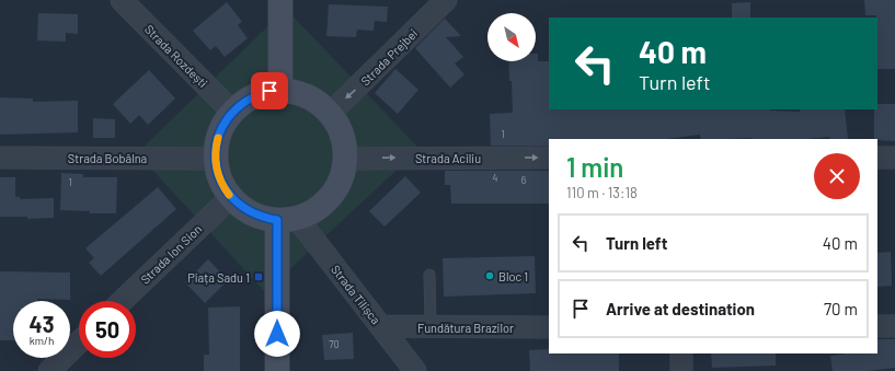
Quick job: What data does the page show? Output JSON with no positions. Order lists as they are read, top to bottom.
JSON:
{
  "streets": {
    "street": [
      "Strada Rozdești",
      "Strada Prejbei",
      "Strada Bobâlna",
      "Strada Aciliu",
      "Strada Ion Sion",
      "Strada Tilișca",
      "Fundătura Brazilor"
    ]
  },
  "crossings": [
    ["Strada Rozdești", "Strada Prejbei"],
    ["Strada Rozdești", "Strada Bobâlna"],
    ["Strada Rozdești", "Strada Aciliu"],
    ["Strada Rozdești", "Strada Ion Sion"],
    ["Strada Rozdești", "Strada Tilișca"],
    ["Strada Prejbei", "Strada Bobâlna"],
    ["Strada Prejbei", "Strada Aciliu"],
    ["Strada Prejbei", "Strada Ion Sion"],
    ["Strada Prejbei", "Strada Tilișca"],
    ["Strada Bobâlna", "Strada Aciliu"],
    ["Strada Bobâlna", "Strada Ion Sion"],
    ["Strada Bobâlna", "Strada Tilișca"],
    ["Strada Aciliu", "Strada Ion Sion"],
    ["Strada Aciliu", "Strada Tilișca"],
    ["Strada Ion Sion", "Strada Tilișca"],
    ["Strada Tilișca", "Fundătura Brazilor"]
  ],
  "one_way": ["Strada Prejbei", "Strada Aciliu"],
  "places": {
    "other": ["Bloc 1"],
    "transit": ["Piața Sadu 1"]
  },
  "house_numbers": [
    "1",
    "4",
    "6",
    "1",
    "70"
  ],
  "north": "bottom right",
  "page": {
    "turn": ["40 m", "Turn left"],
    "heading": ["1 min", "110 m · 13:18"],
    "list": [
      {
        "name": "Turn left",
        "value": "40 m"
      },
      {
        "name": "Arrive at destination",
        "value": "70 m"
      }
    ],
    "speed": "43 km/h",
    "limit": "50"
  }
}
